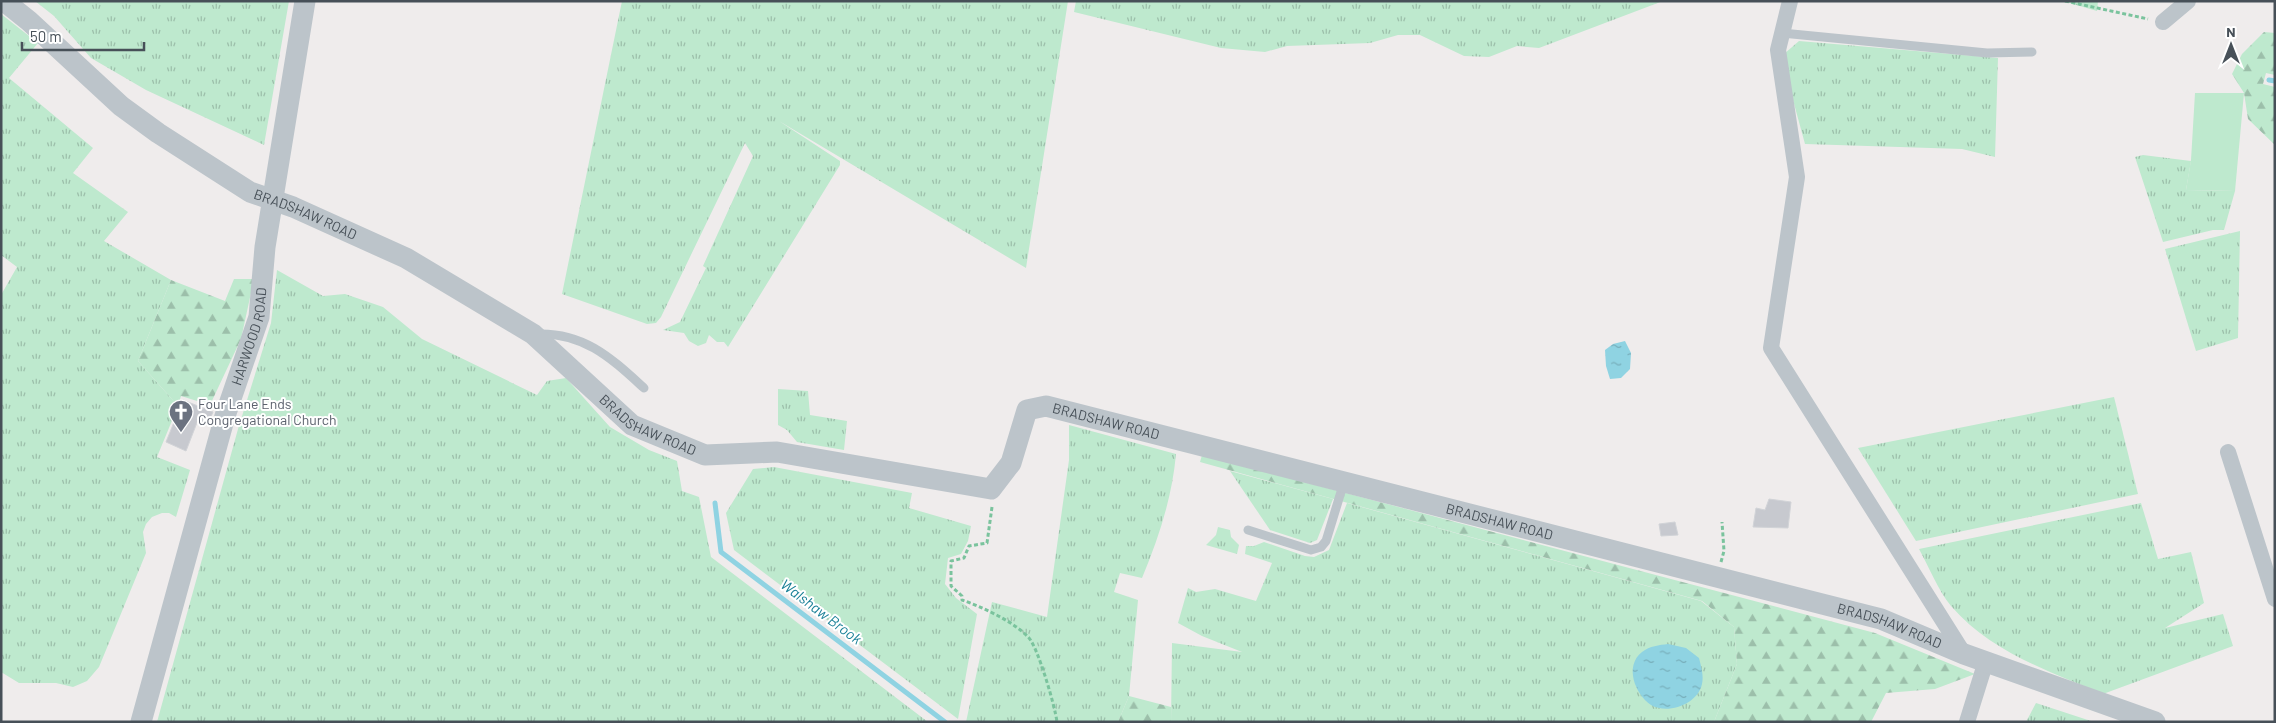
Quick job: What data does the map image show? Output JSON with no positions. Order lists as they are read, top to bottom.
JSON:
{
  "streets": {
    "street": ["BRADSHAW ROAD", "HARWOOD ROAD"]
  },
  "crossings": [
    ["BRADSHAW ROAD", "HARWOOD ROAD"]
  ],
  "water": ["Walshaw Brook"],
  "places": {
    "church": ["Four Lane Ends Congregational Church"]
  },
  "scale_bar": "50 m",
  "north": "top"
}
